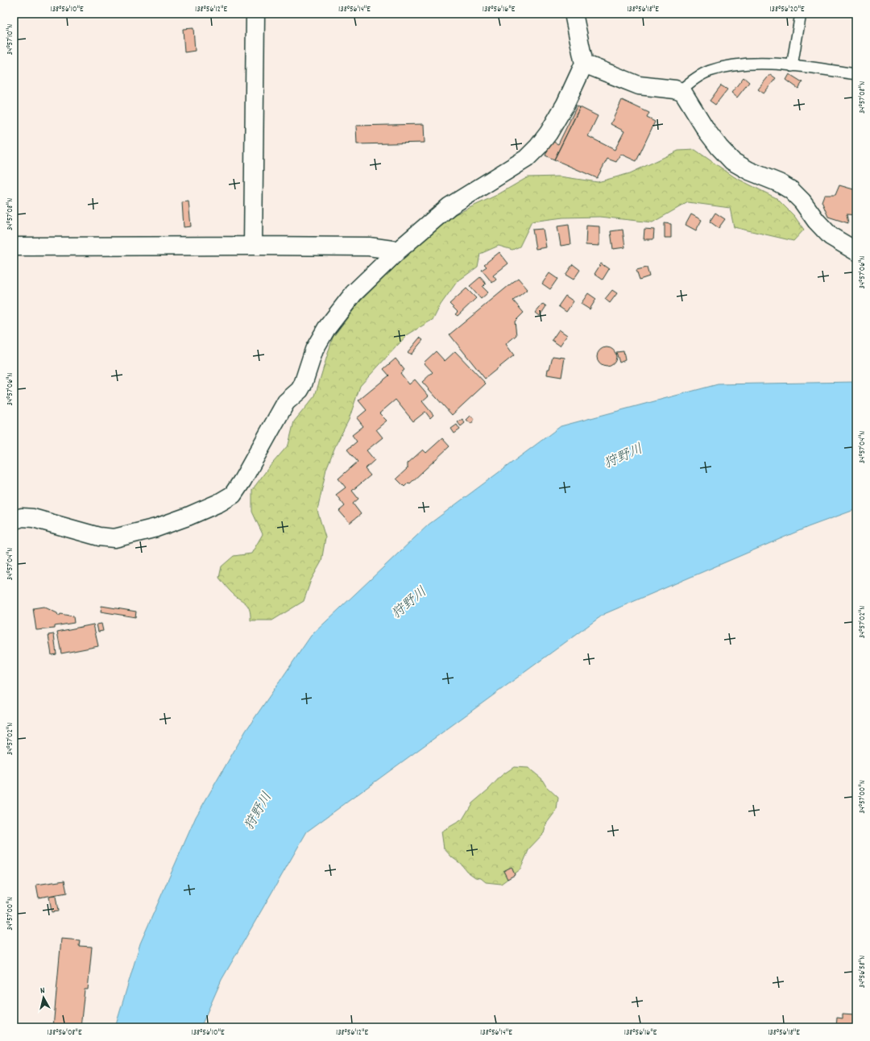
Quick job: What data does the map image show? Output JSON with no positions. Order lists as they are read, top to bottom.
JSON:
{
  "water": ["狩野川"],
  "north": "top",
  "coordinates": [
    "138°56'10\"E",
    "138°56'12\"E",
    "138°56'14\"E",
    "138°56'16\"E",
    "138°56'18\"E",
    "138°56'20\"E",
    "34°57'10\"N",
    "34°57'08\"N",
    "34°57'06\"N",
    "34°57'04\"N",
    "34°57'02\"N",
    "34°57'00\"N",
    "34°56'58\"N",
    "138°56'08\"E"
  ]
}
